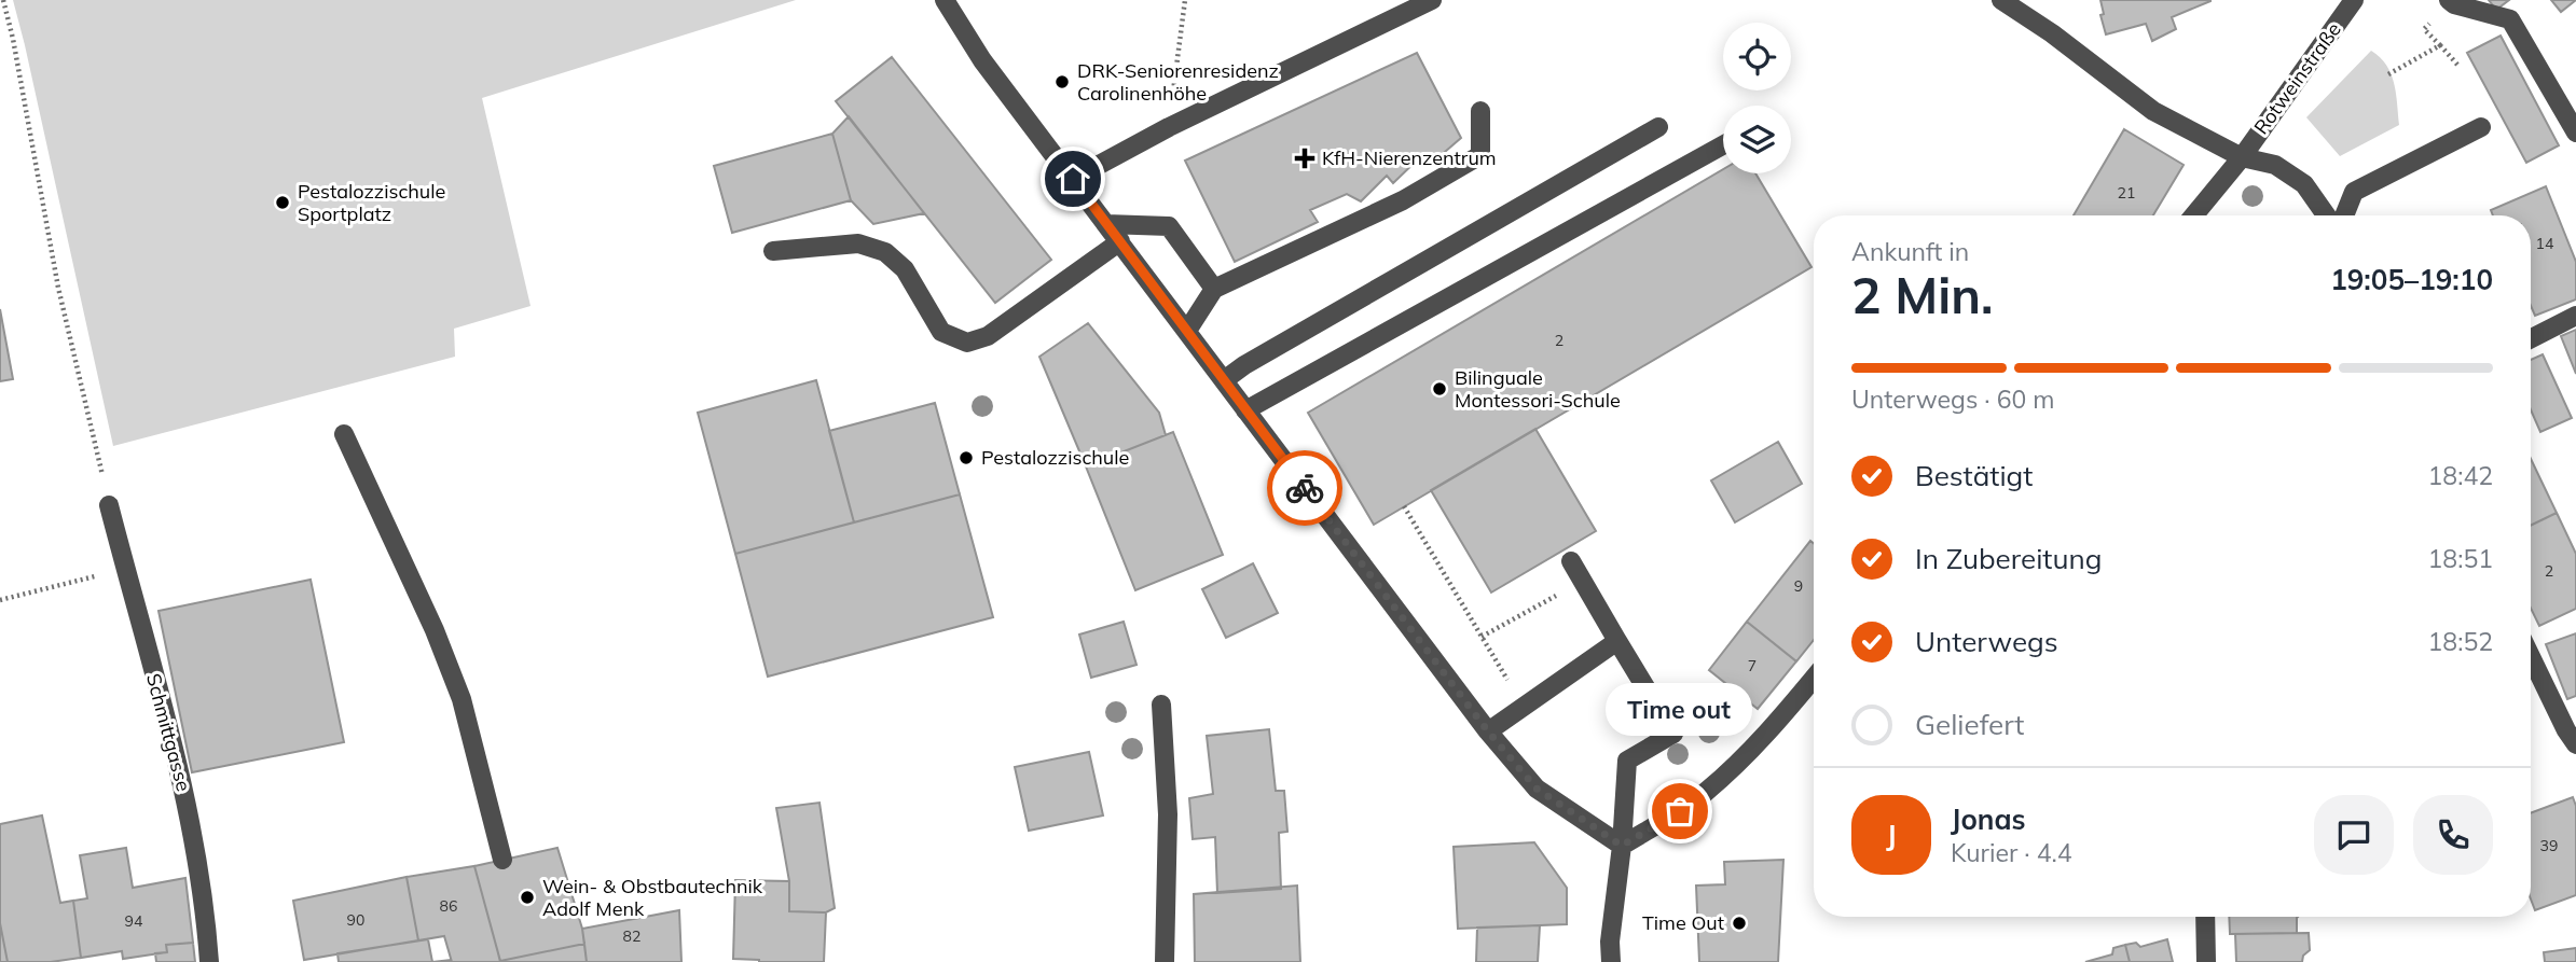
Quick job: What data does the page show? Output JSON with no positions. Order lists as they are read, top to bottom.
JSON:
{
  "streets": {
    "street": ["Rotweinstraße", "Schmittgasse"]
  },
  "places": {
    "other": [
      "DRK-Seniorenresidenz Carolinenhöhe",
      "Pestalozzischule Sportplatz",
      "Bilinguale Montessori-Schule",
      "Pestalozzischule",
      "Time out",
      "Wein- & Obstbautechnik Adolf Menk",
      "Time Out"
    ],
    "health": ["KfH-Nierenzentrum"]
  },
  "house_numbers": [
    "21",
    "14",
    "2",
    "2",
    "9",
    "7",
    "39",
    "86",
    "90",
    "94",
    "82"
  ],
  "page": {
    "heading": ["2 Min.", "Ankunft in", "19:05–19:10"],
    "panel": ["Jonas", "Kurier · 4.4"],
    "bar": "Unterwegs · 60 m",
    "list": [
      ["Bestätigt", "18:42"],
      ["In Zubereitung", "18:51"],
      ["Unterwegs", "18:52"],
      "Geliefert"
    ],
    "bubble": "Time out",
    "round": "J"
  }
}
